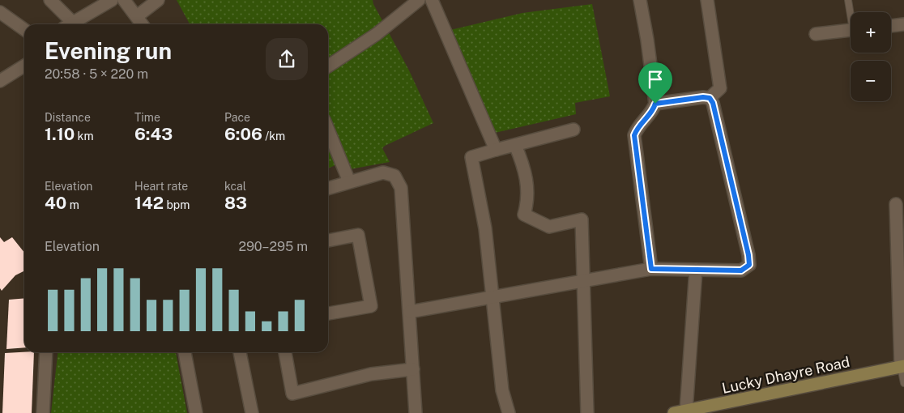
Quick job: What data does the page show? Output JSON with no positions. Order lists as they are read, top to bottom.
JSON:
{
  "streets": {
    "main road": ["Lucky Dhayre Road"]
  },
  "page": {
    "map_buttons": ["+", "−"],
    "heading": ["Evening run", "20:58 · 5 × 220 m"],
    "stats": [
      ["Distance", "1.10 km"],
      ["Time", "6:43"],
      ["Pace", "6:06 /km"],
      ["Elevation", "40 m"],
      ["Heart rate", "142 bpm"],
      ["kcal", "83"]
    ],
    "chart": ["Elevation", "290–295 m"]
  }
}
